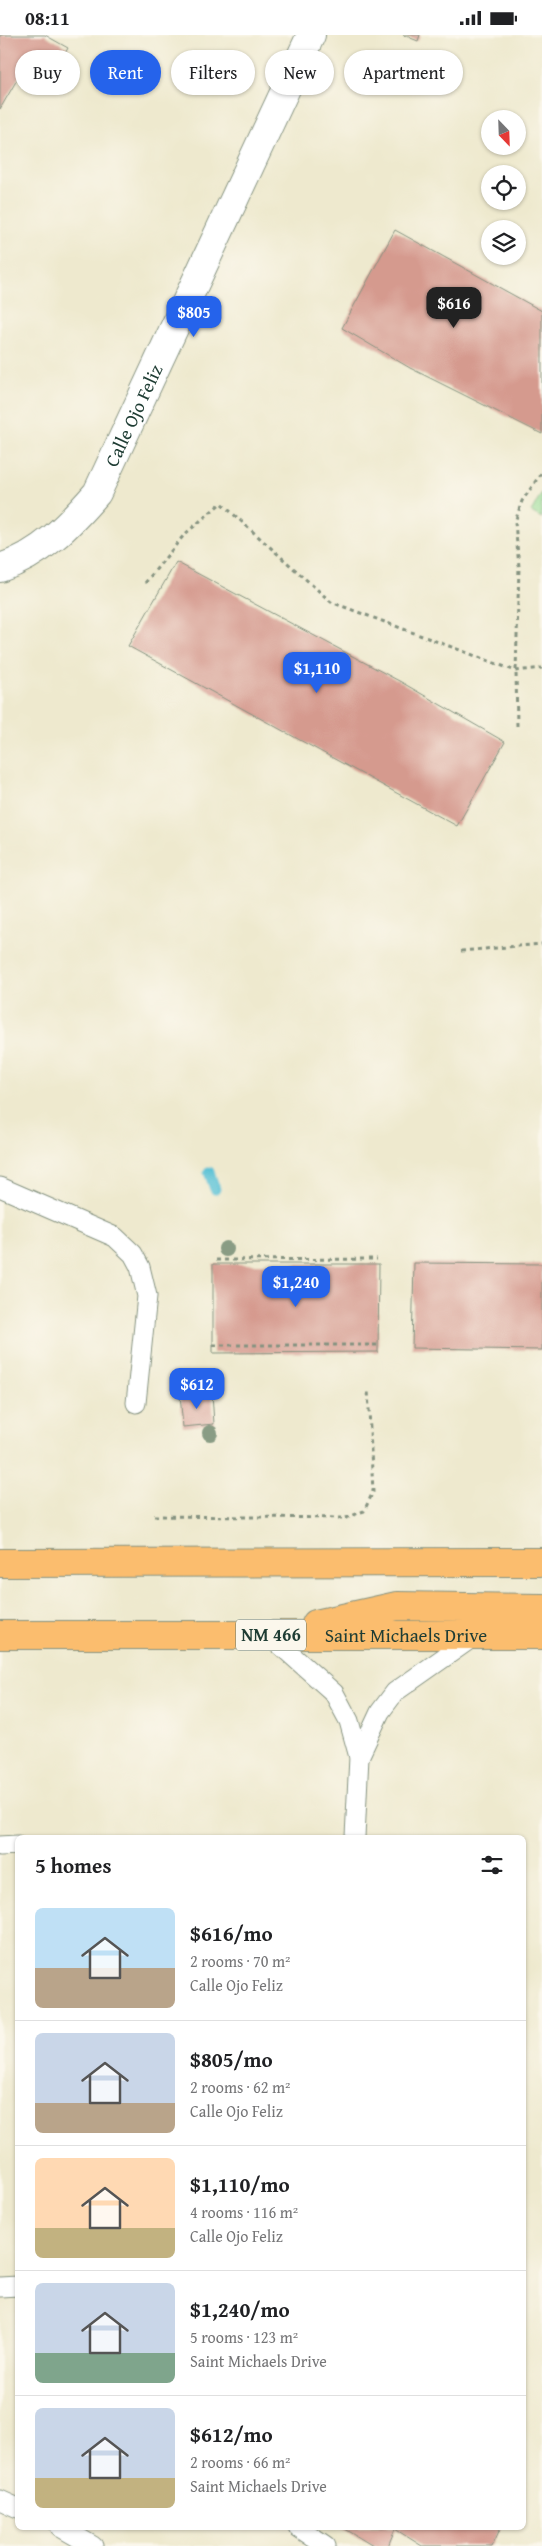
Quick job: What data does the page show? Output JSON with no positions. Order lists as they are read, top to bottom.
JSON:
{
  "streets": {
    "main road": ["NM 466", "Saint Michaels Drive"],
    "street": ["Calle Ojo Feliz"]
  },
  "north": "bottom right",
  "page": {
    "status": "08:11",
    "chip": [
      "Buy",
      "Rent",
      "Filters",
      "New",
      "Apartment"
    ],
    "price": [
      "$616",
      "$805",
      "$1,110",
      "$1,240",
      "$612"
    ],
    "heading": "5 homes",
    "list": [
      {
        "name": "$616/mo",
        "note": "2 rooms · 70 m² · Calle Ojo Feliz"
      },
      {
        "name": "$805/mo",
        "note": "2 rooms · 62 m² · Calle Ojo Feliz"
      },
      {
        "name": "$1,110/mo",
        "note": "4 rooms · 116 m² · Calle Ojo Feliz"
      },
      {
        "name": "$1,240/mo",
        "note": "5 rooms · 123 m² · Saint Michaels Drive"
      },
      {
        "name": "$612/mo",
        "note": "2 rooms · 66 m² · Saint Michaels Drive"
      }
    ]
  }
}
